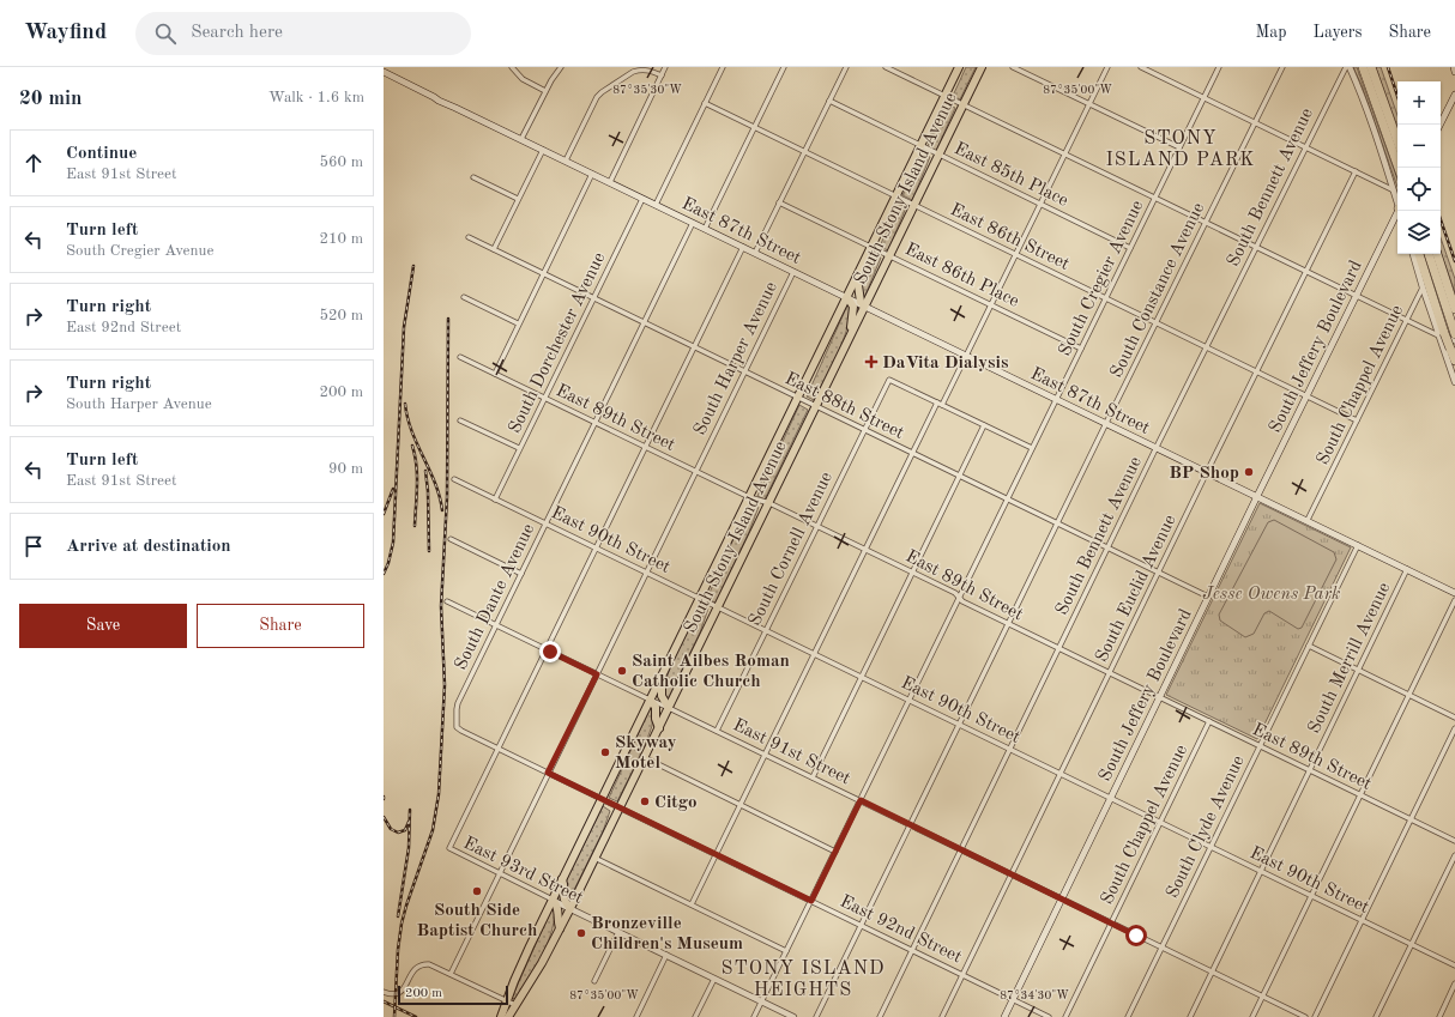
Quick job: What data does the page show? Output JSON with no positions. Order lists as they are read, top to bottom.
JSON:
{
  "streets": {
    "highway": ["South Stony Island Avenue"],
    "main road": ["East 87th Street", "South Jeffery Boulevard"],
    "street": [
      "East 85th Place",
      "South Bennett Avenue",
      "East 86th Street",
      "East 86th Place",
      "South Cregier Avenue",
      "South Constance Avenue",
      "South Dorchester Avenue",
      "South Harper Avenue",
      "South Chappel Avenue",
      "East 88th Street",
      "East 89th Street",
      "East 90th Street",
      "South Cornell Avenue",
      "South Euclid Avenue",
      "South Dante Avenue",
      "South Merrill Avenue",
      "East 91st Street",
      "South Clyde Avenue",
      "East 93rd Street",
      "East 92nd Street"
    ]
  },
  "crossings": [
    ["East 85th Place", "South Stony Island Avenue"],
    ["East 85th Place", "South Cregier Avenue"],
    ["South Bennett Avenue", "East 87th Street"],
    ["South Bennett Avenue", "East 86th Street"],
    ["South Bennett Avenue", "East 88th Street"],
    ["South Bennett Avenue", "East 89th Street"],
    ["South Bennett Avenue", "East 90th Street"],
    ["South Bennett Avenue", "East 91st Street"],
    ["South Bennett Avenue", "East 92nd Street"],
    ["South Stony Island Avenue", "East 87th Street"],
    ["South Stony Island Avenue", "East 86th Street"],
    ["South Stony Island Avenue", "East 86th Place"],
    ["South Stony Island Avenue", "East 88th Street"],
    ["South Stony Island Avenue", "East 89th Street"],
    ["South Stony Island Avenue", "East 90th Street"],
    ["South Stony Island Avenue", "East 91st Street"],
    ["South Stony Island Avenue", "East 93rd Street"],
    ["South Stony Island Avenue", "East 92nd Street"],
    ["East 87th Street", "South Cregier Avenue"],
    ["East 87th Street", "South Constance Avenue"],
    ["East 87th Street", "South Dorchester Avenue"],
    ["East 87th Street", "South Jeffery Boulevard"],
    ["East 87th Street", "South Harper Avenue"],
    ["East 87th Street", "South Chappel Avenue"],
    ["East 87th Street", "South Euclid Avenue"],
    ["East 87th Street", "South Dante Avenue"],
    ["East 87th Street", "South Merrill Avenue"],
    ["East 87th Street", "South Clyde Avenue"],
    ["East 86th Street", "South Cregier Avenue"],
    ["East 86th Street", "South Constance Avenue"],
    ["East 86th Street", "South Jeffery Boulevard"],
    ["East 86th Street", "South Chappel Avenue"],
    ["East 86th Street", "South Euclid Avenue"],
    ["East 86th Place", "South Cregier Avenue"],
    ["South Cregier Avenue", "East 88th Street"],
    ["South Cregier Avenue", "East 89th Street"],
    ["South Cregier Avenue", "East 90th Street"],
    ["South Cregier Avenue", "East 91st Street"],
    ["South Cregier Avenue", "East 93rd Street"],
    ["South Cregier Avenue", "East 92nd Street"],
    ["South Constance Avenue", "East 88th Street"],
    ["South Constance Avenue", "East 89th Street"],
    ["South Constance Avenue", "East 90th Street"],
    ["South Constance Avenue", "East 91st Street"],
    ["South Constance Avenue", "East 92nd Street"],
    ["South Dorchester Avenue", "East 88th Street"],
    ["South Dorchester Avenue", "East 89th Street"],
    ["South Dorchester Avenue", "East 90th Street"],
    ["South Jeffery Boulevard", "East 88th Street"],
    ["South Jeffery Boulevard", "East 89th Street"],
    ["South Jeffery Boulevard", "East 90th Street"],
    ["South Jeffery Boulevard", "East 91st Street"],
    ["South Jeffery Boulevard", "East 92nd Street"],
    ["South Harper Avenue", "East 88th Street"],
    ["South Harper Avenue", "East 89th Street"],
    ["South Harper Avenue", "East 90th Street"],
    ["South Harper Avenue", "East 91st Street"],
    ["South Harper Avenue", "East 93rd Street"],
    ["South Harper Avenue", "East 92nd Street"],
    ["South Chappel Avenue", "East 89th Street"],
    ["South Chappel Avenue", "East 90th Street"],
    ["South Chappel Avenue", "East 91st Street"],
    ["East 88th Street", "South Cornell Avenue"],
    ["East 88th Street", "South Euclid Avenue"],
    ["East 88th Street", "South Dante Avenue"],
    ["East 89th Street", "South Cornell Avenue"],
    ["East 89th Street", "South Euclid Avenue"],
    ["East 89th Street", "South Dante Avenue"],
    ["East 89th Street", "South Merrill Avenue"],
    ["East 89th Street", "South Clyde Avenue"],
    ["East 90th Street", "South Cornell Avenue"],
    ["East 90th Street", "South Euclid Avenue"],
    ["East 90th Street", "South Dante Avenue"],
    ["East 90th Street", "South Merrill Avenue"],
    ["East 90th Street", "South Clyde Avenue"],
    ["South Cornell Avenue", "East 91st Street"],
    ["South Euclid Avenue", "East 91st Street"],
    ["South Euclid Avenue", "East 92nd Street"],
    ["South Dante Avenue", "East 91st Street"],
    ["South Dante Avenue", "East 92nd Street"],
    ["South Merrill Avenue", "East 91st Street"],
    ["East 91st Street", "South Clyde Avenue"],
    ["East 93rd Street", "East 92nd Street"]
  ],
  "districts": ["STONY ISLAND PARK", "STONY ISLAND HEIGHTS"],
  "parks": ["Jesse Owens Park"],
  "places": {
    "health": ["DaVita Dialysis"],
    "other": [
      "BP Shop",
      "Saint Ailbes Roman Catholic Church",
      "Skyway Motel",
      "Citgo",
      "South Side Baptist Church",
      "Bronzeville Children's Museum"
    ]
  },
  "scale_bar": "200 m",
  "page": {
    "header": "Wayfind",
    "search": "Search here",
    "nav": ["Map", "Layers", "Share"],
    "heading": ["20 min", "Walk · 1.6 km"],
    "map_buttons": ["+", "−"],
    "list": [
      ["Continue", "East 91st Street", "560 m"],
      ["Turn left", "South Cregier Avenue", "210 m"],
      ["Turn right", "East 92nd Street", "520 m"],
      ["Turn right", "South Harper Avenue", "200 m"],
      ["Turn left", "East 91st Street", "90 m"],
      "Arrive at destination"
    ],
    "buttons": ["Save", "Share"],
    "scale": "200 m"
  },
  "coordinates": ["87°35'30\"W", "87°35'00\"W", "87°34'30\"W"]
}
